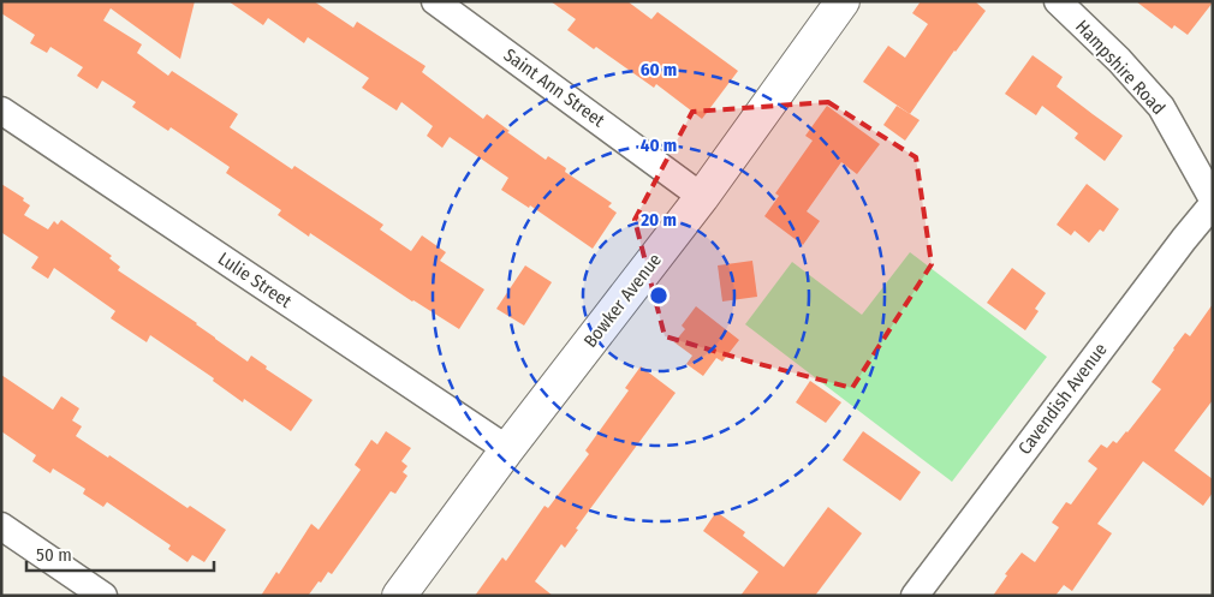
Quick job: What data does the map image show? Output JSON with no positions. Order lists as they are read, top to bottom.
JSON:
{
  "streets": {
    "street": [
      "Hampshire Road",
      "Saint Ann Street",
      "Lulie Street",
      "Bowker Avenue",
      "Cavendish Avenue"
    ]
  },
  "crossings": [
    ["Saint Ann Street", "Bowker Avenue"],
    ["Lulie Street", "Bowker Avenue"]
  ],
  "scale_bar": "50 m",
  "rings": ["60 m", "40 m", "20 m"]
}
